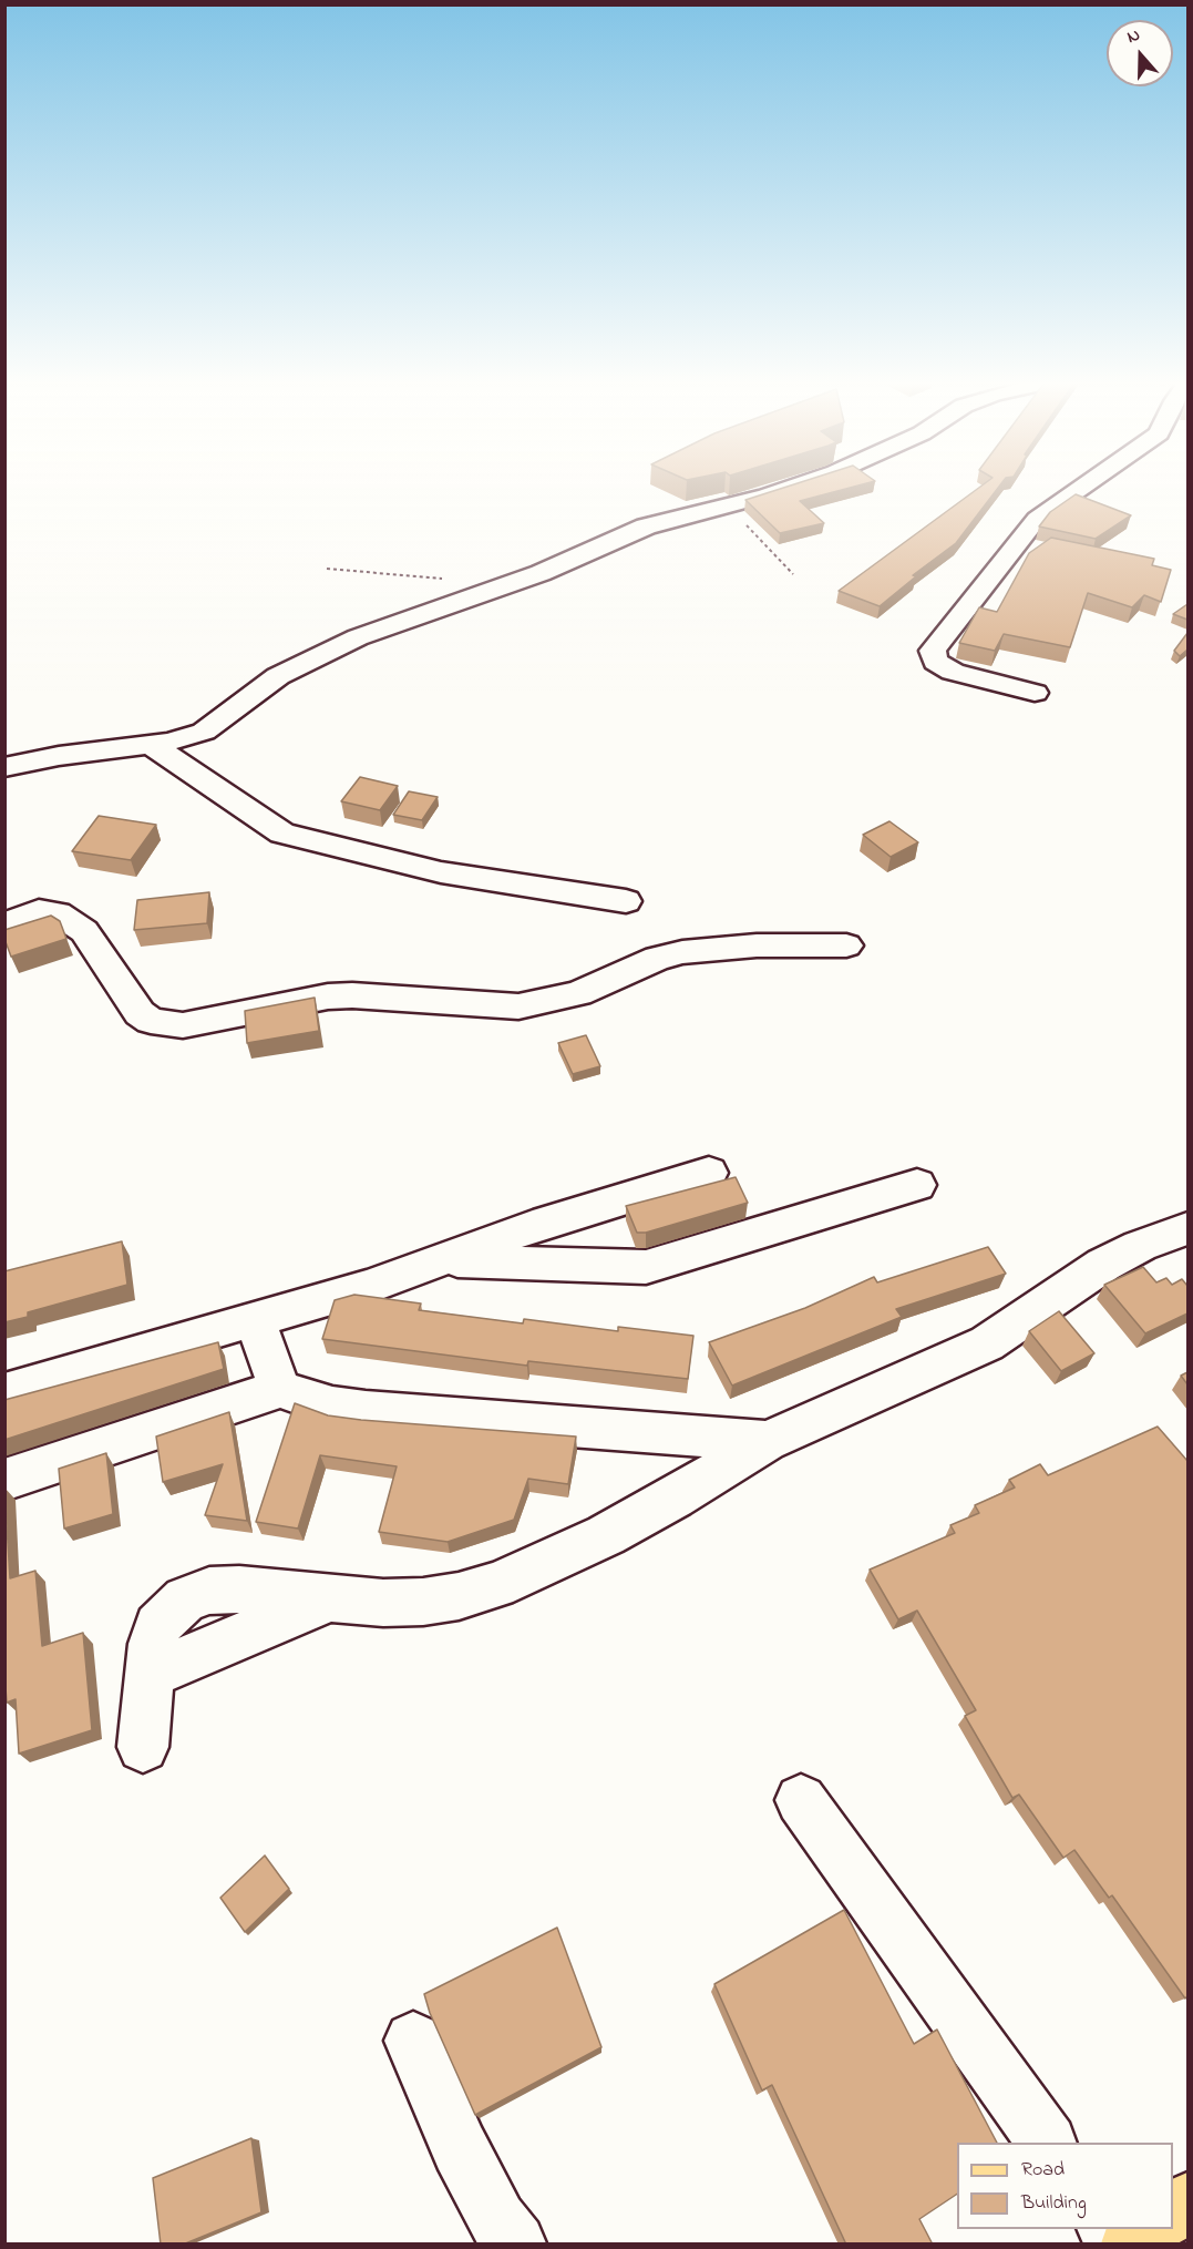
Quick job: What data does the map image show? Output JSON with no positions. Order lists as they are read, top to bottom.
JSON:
{
  "legend": ["Road", "Building"],
  "north": "top"
}
